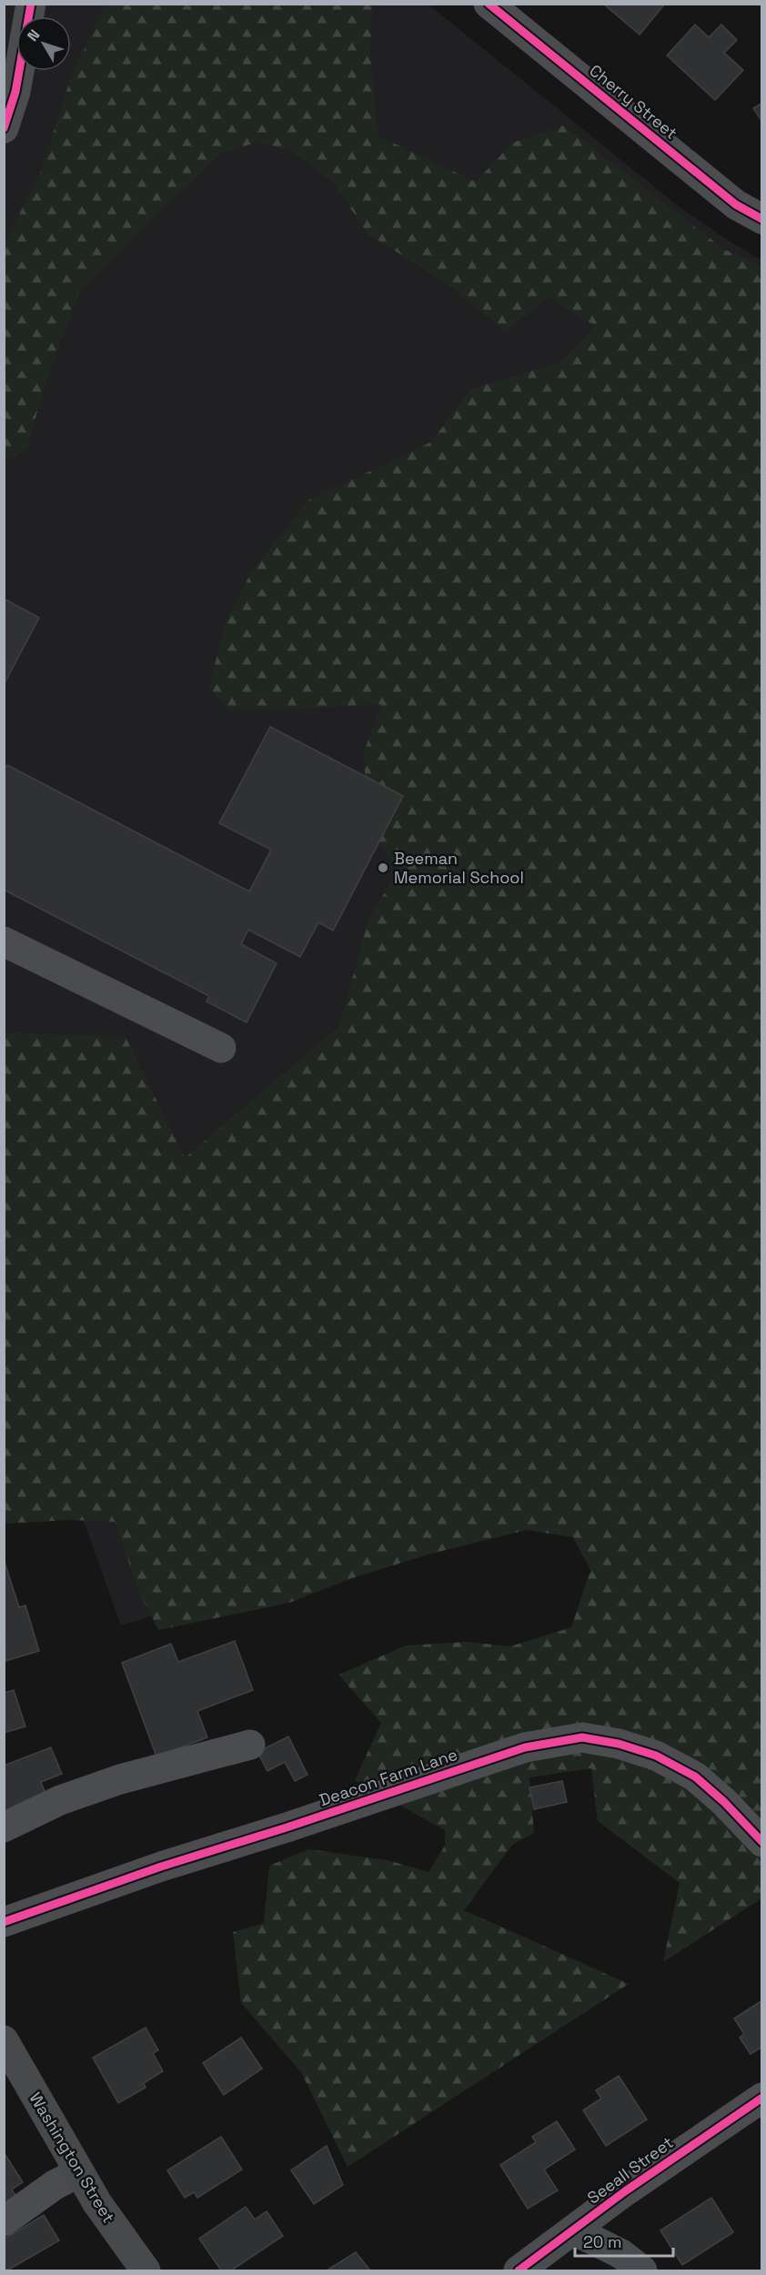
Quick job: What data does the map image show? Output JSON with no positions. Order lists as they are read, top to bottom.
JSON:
{
  "streets": {
    "main road": ["Washington Street"],
    "street": ["Cherry Street", "Deacon Farm Lane", "Seeall Street"]
  },
  "places": ["Beeman Memorial School"],
  "scale_bar": "20 m",
  "north": "top left"
}
